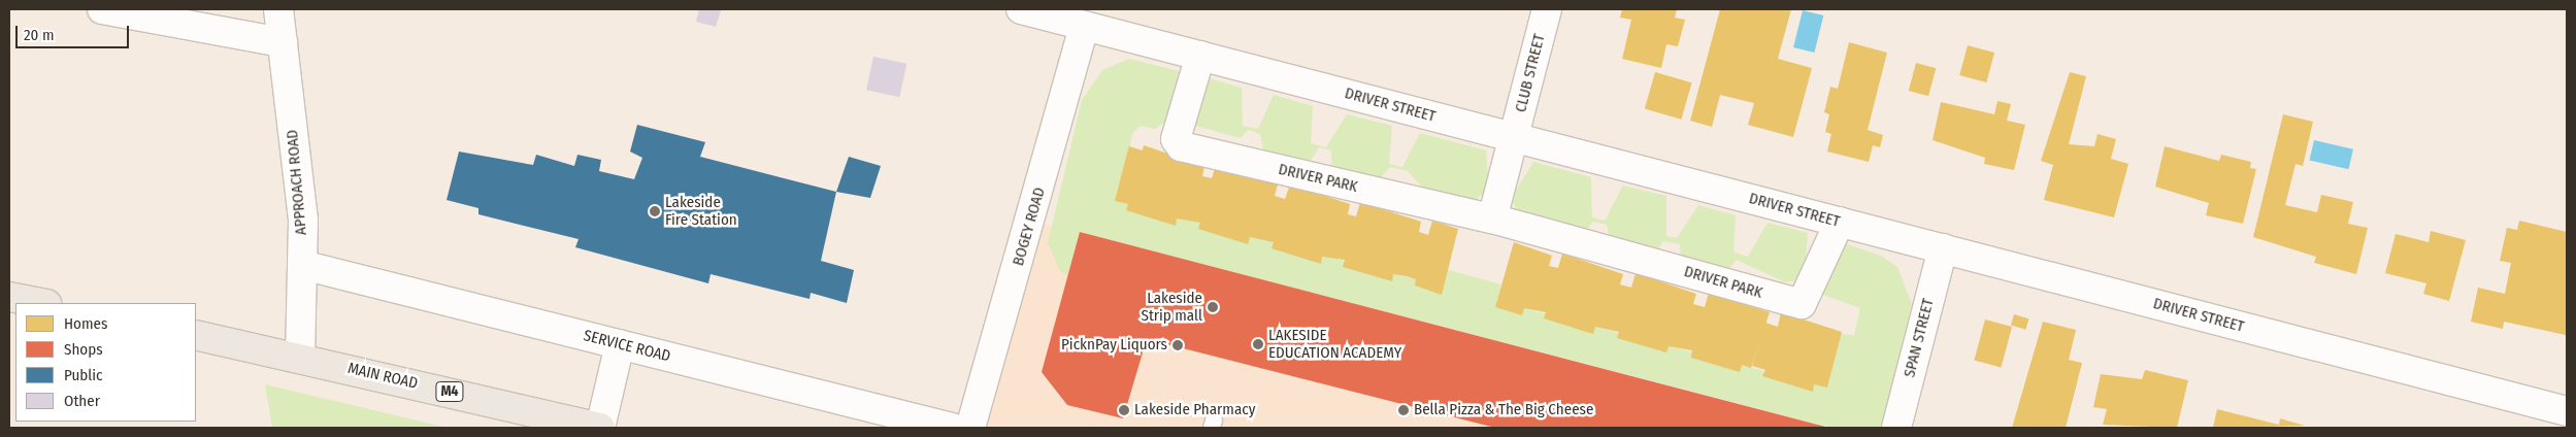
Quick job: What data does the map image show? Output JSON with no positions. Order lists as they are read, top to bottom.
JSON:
{
  "streets": {
    "main road": ["MAIN ROAD", "M4"],
    "street": [
      "CLUB STREET",
      "DRIVER STREET",
      "DRIVER PARK",
      "APPROACH ROAD",
      "BOGEY ROAD",
      "SPAN STREET",
      "SERVICE ROAD"
    ]
  },
  "crossings": [
    ["CLUB STREET", "DRIVER STREET"],
    ["CLUB STREET", "DRIVER PARK"],
    ["DRIVER STREET", "DRIVER PARK"],
    ["DRIVER STREET", "BOGEY ROAD"],
    ["DRIVER STREET", "SPAN STREET"],
    ["APPROACH ROAD", "SERVICE ROAD"],
    ["APPROACH ROAD", "MAIN ROAD"]
  ],
  "places": [
    "Lakeside Fire Station",
    "Lakeside Strip mall",
    "LAKESIDE EDUCATION ACADEMY",
    "PicknPay Liquors",
    "Lakeside Pharmacy",
    "Bella Pizza & The Big Cheese"
  ],
  "legend": [
    "Homes",
    "Shops",
    "Public",
    "Other"
  ],
  "scale_bar": "20 m"
}
